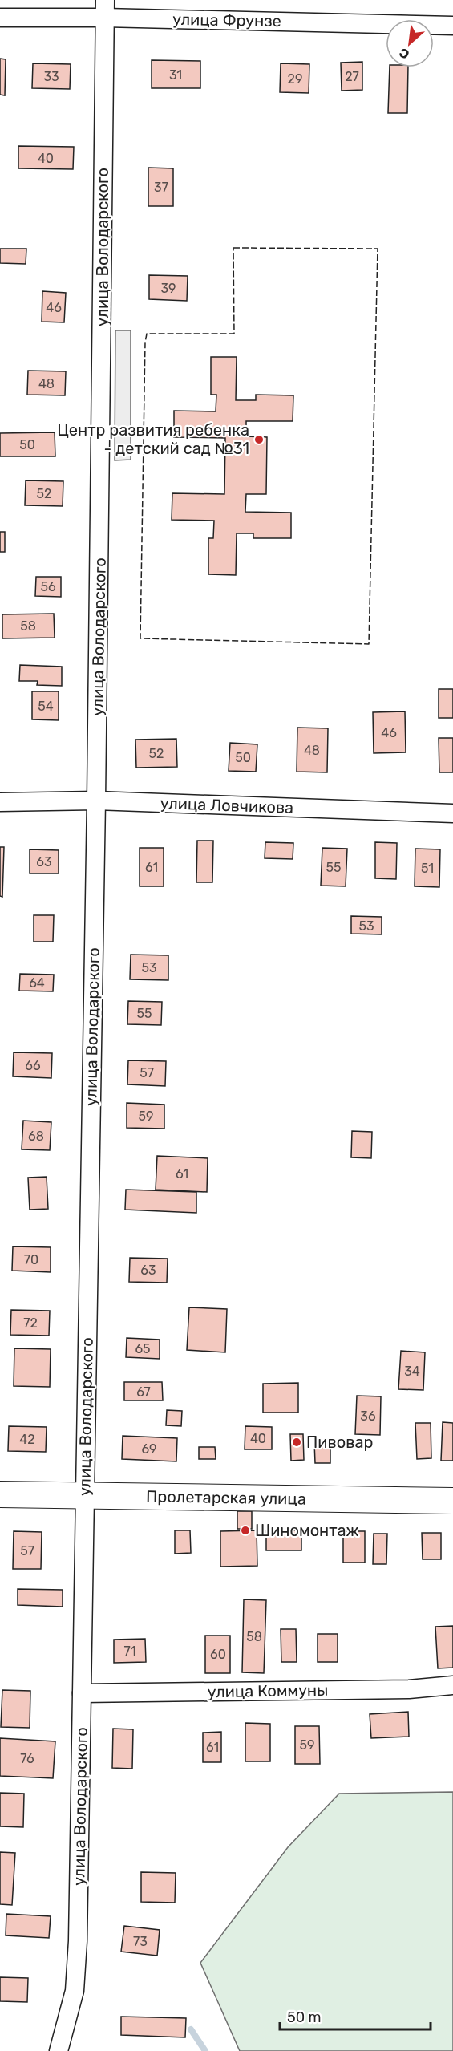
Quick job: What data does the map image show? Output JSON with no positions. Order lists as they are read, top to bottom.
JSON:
{
  "streets": {
    "street": [
      "улица Фрунзе",
      "улица Володарского",
      "улица Ловчикова",
      "Пролетарская улица",
      "улица Коммуны"
    ]
  },
  "crossings": [
    ["улица Фрунзе", "улица Володарского"],
    ["улица Володарского", "улица Ловчикова"],
    ["улица Володарского", "Пролетарская улица"],
    ["улица Володарского", "улица Коммуны"]
  ],
  "places": ["Центр развития ребенка - детский сад №31", "Пивовар", "Шиномонтаж"],
  "house_numbers": [
    "31",
    "33",
    "27",
    "29",
    "40",
    "37",
    "39",
    "46",
    "48",
    "50",
    "52",
    "56",
    "58",
    "54",
    "46",
    "48",
    "52",
    "50",
    "63",
    "61",
    "55",
    "51",
    "53",
    "53",
    "64",
    "55",
    "66",
    "57",
    "59",
    "68",
    "61",
    "70",
    "63",
    "72",
    "65",
    "34",
    "67",
    "36",
    "40",
    "42",
    "69",
    "57",
    "58",
    "71",
    "60",
    "59",
    "61",
    "76",
    "73"
  ],
  "scale_bar": "50 m",
  "north": "bottom left"
}
